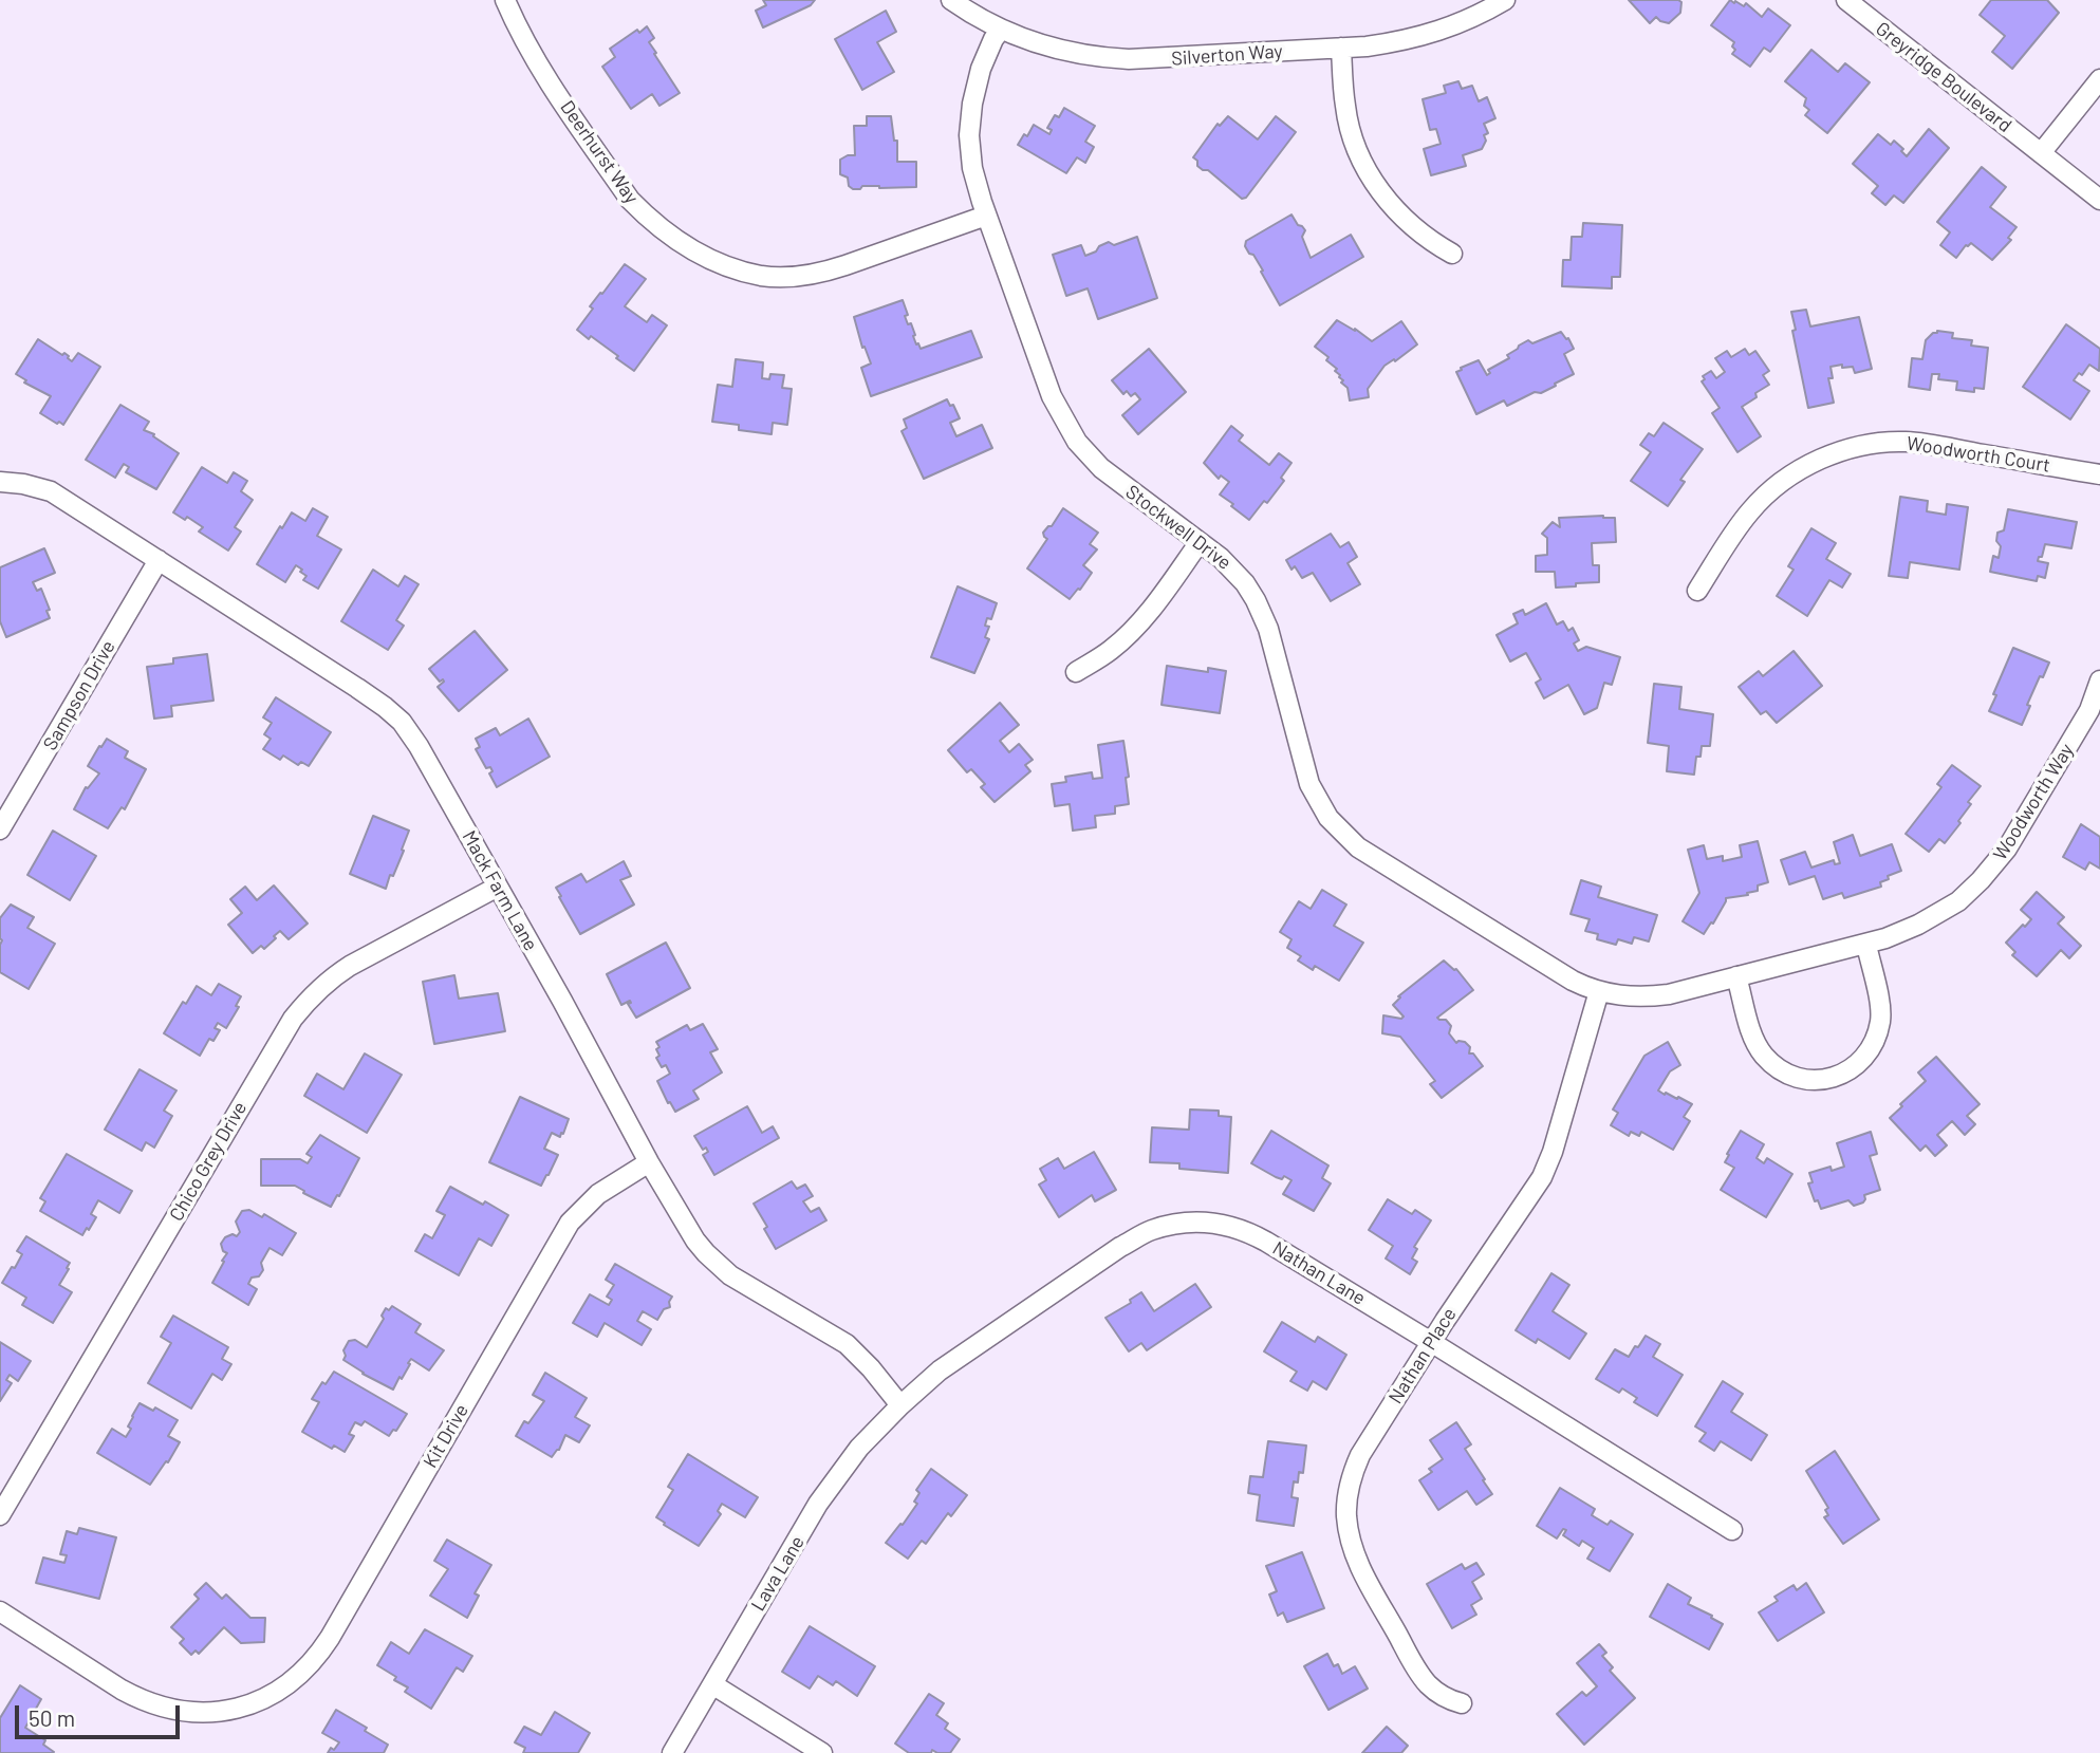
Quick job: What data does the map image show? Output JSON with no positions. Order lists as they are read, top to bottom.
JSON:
{
  "streets": {
    "street": [
      "Silverton Way",
      "Greyridge Boulevard",
      "Deerhurst Way",
      "Woodworth Court",
      "Stockwell Drive",
      "Sampson Drive",
      "Woodworth Way",
      "Mack Farm Lane",
      "Chico Grey Drive",
      "Nathan Lane",
      "Nathan Place",
      "Kit Drive",
      "Lava Lane"
    ]
  },
  "crossings": [
    ["Silverton Way", "Stockwell Drive"],
    ["Deerhurst Way", "Stockwell Drive"],
    ["Stockwell Drive", "Woodworth Way"],
    ["Stockwell Drive", "Nathan Place"],
    ["Sampson Drive", "Mack Farm Lane"],
    ["Woodworth Way", "Nathan Place"],
    ["Mack Farm Lane", "Chico Grey Drive"],
    ["Mack Farm Lane", "Nathan Lane"],
    ["Mack Farm Lane", "Kit Drive"],
    ["Mack Farm Lane", "Lava Lane"],
    ["Nathan Lane", "Nathan Place"],
    ["Nathan Lane", "Lava Lane"]
  ],
  "scale_bar": "50 m"
}
